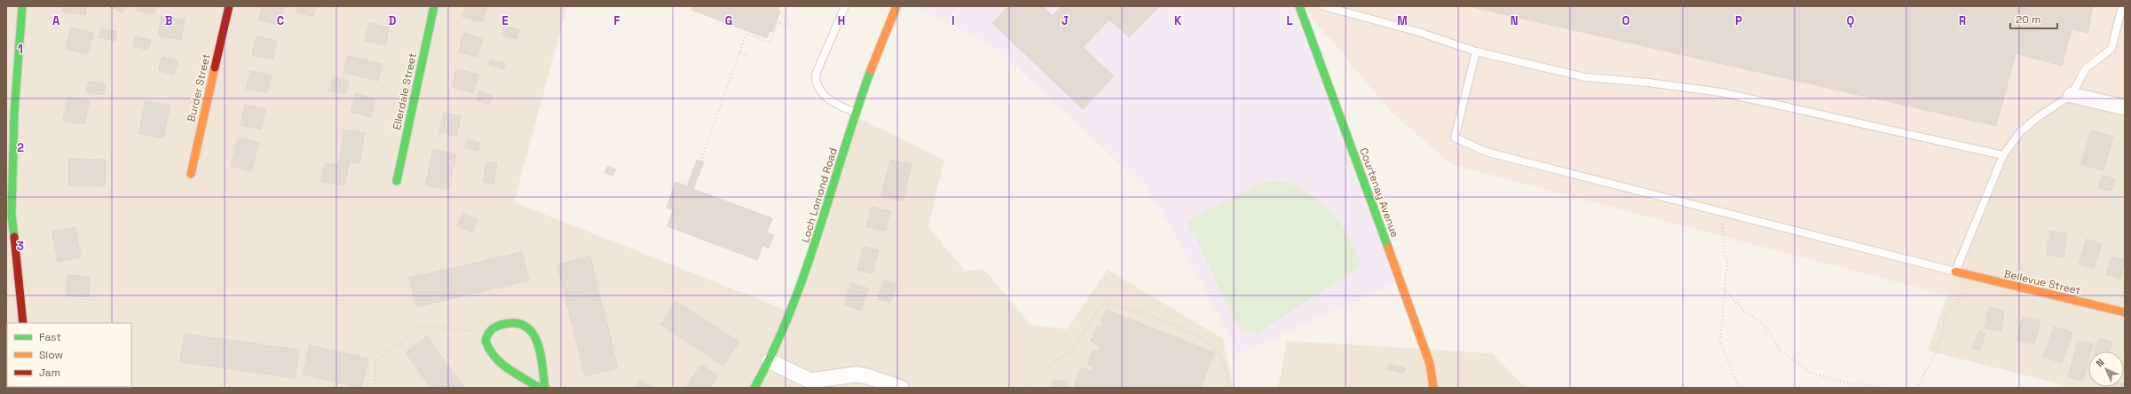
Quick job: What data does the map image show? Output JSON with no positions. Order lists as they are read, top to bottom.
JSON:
{
  "streets": {
    "street": [
      "Burder Street",
      "Ellerdale Street",
      "Courtenay Avenue",
      "Loch Lomond Road",
      "Bellevue Street"
    ]
  },
  "legend": ["Fast", "Slow", "Jam"],
  "scale_bar": "20 m",
  "north": "top left",
  "grid": {
    "columns": [
      "A",
      "B",
      "C",
      "D",
      "E",
      "F",
      "G",
      "H",
      "I",
      "J",
      "K",
      "L",
      "M",
      "N",
      "O",
      "P",
      "Q",
      "R"
    ],
    "rows": ["1", "2", "3"]
  }
}
